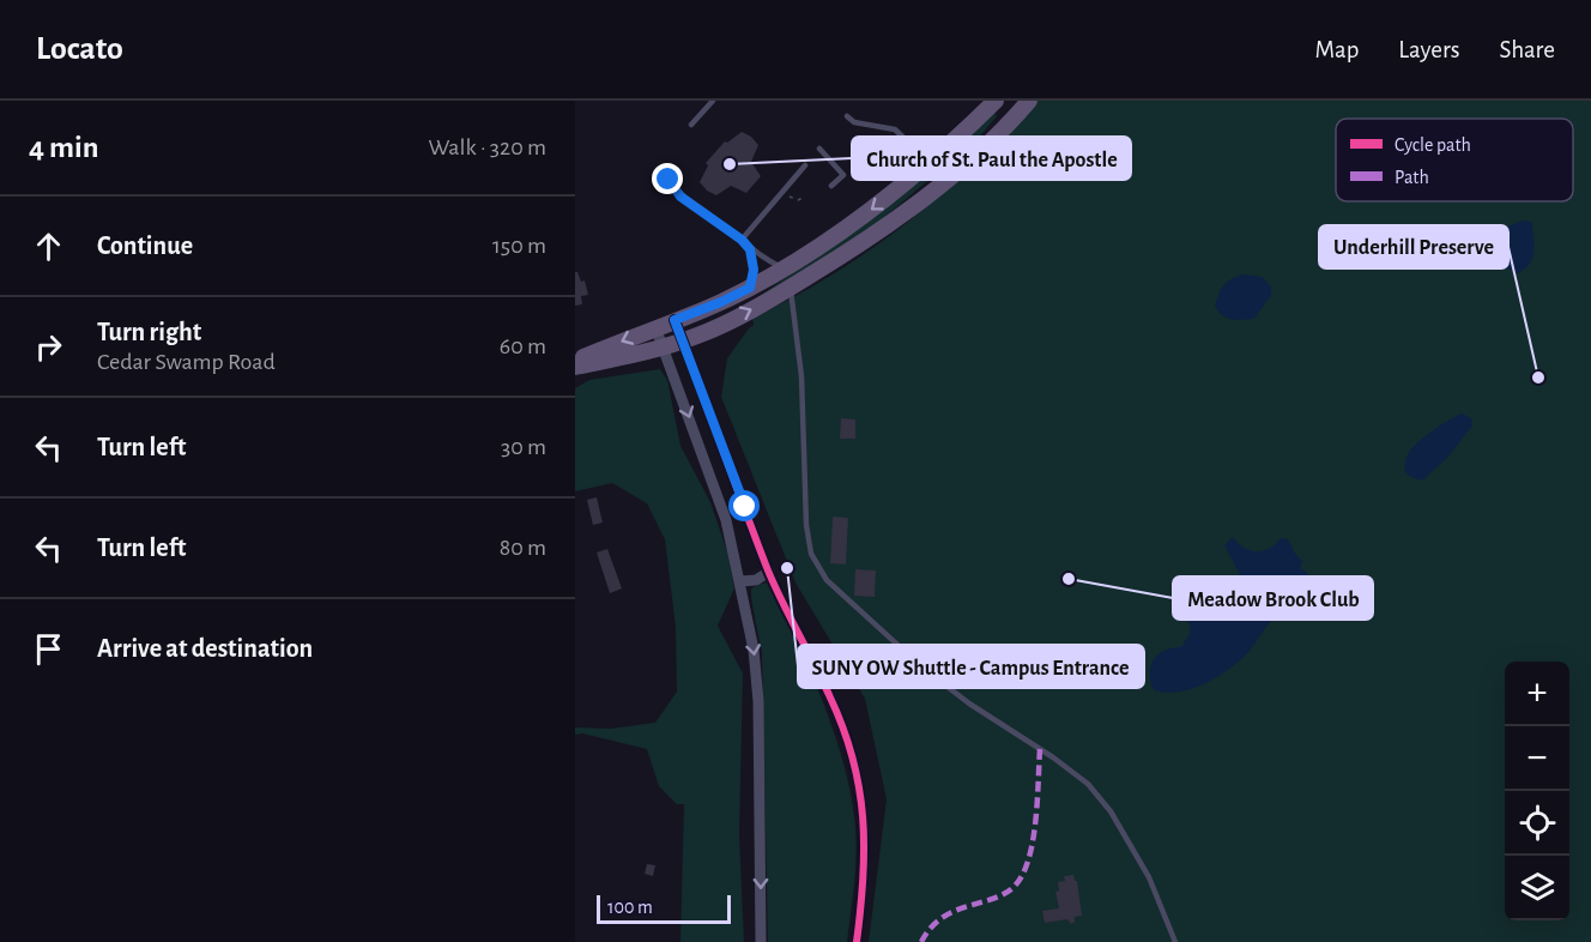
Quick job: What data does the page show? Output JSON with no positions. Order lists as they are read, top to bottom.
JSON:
{
  "places": [
    "Church of St. Paul the Apostle",
    "Underhill Preserve",
    "SUNY OW Shuttle - Campus Entrance",
    "Meadow Brook Club"
  ],
  "legend": ["Cycle path", "Path"],
  "scale_bar": "100 m",
  "page": {
    "header": "Locato",
    "nav": ["Map", "Layers", "Share"],
    "heading": ["4 min", "Walk · 320 m"],
    "list": [
      ["Continue", "150 m"],
      ["Turn right", "Cedar Swamp Road", "60 m"],
      ["Turn left", "30 m"],
      ["Turn left", "80 m"],
      "Arrive at destination"
    ],
    "map_buttons": ["+", "−"],
    "scale": "100 m"
  }
}
